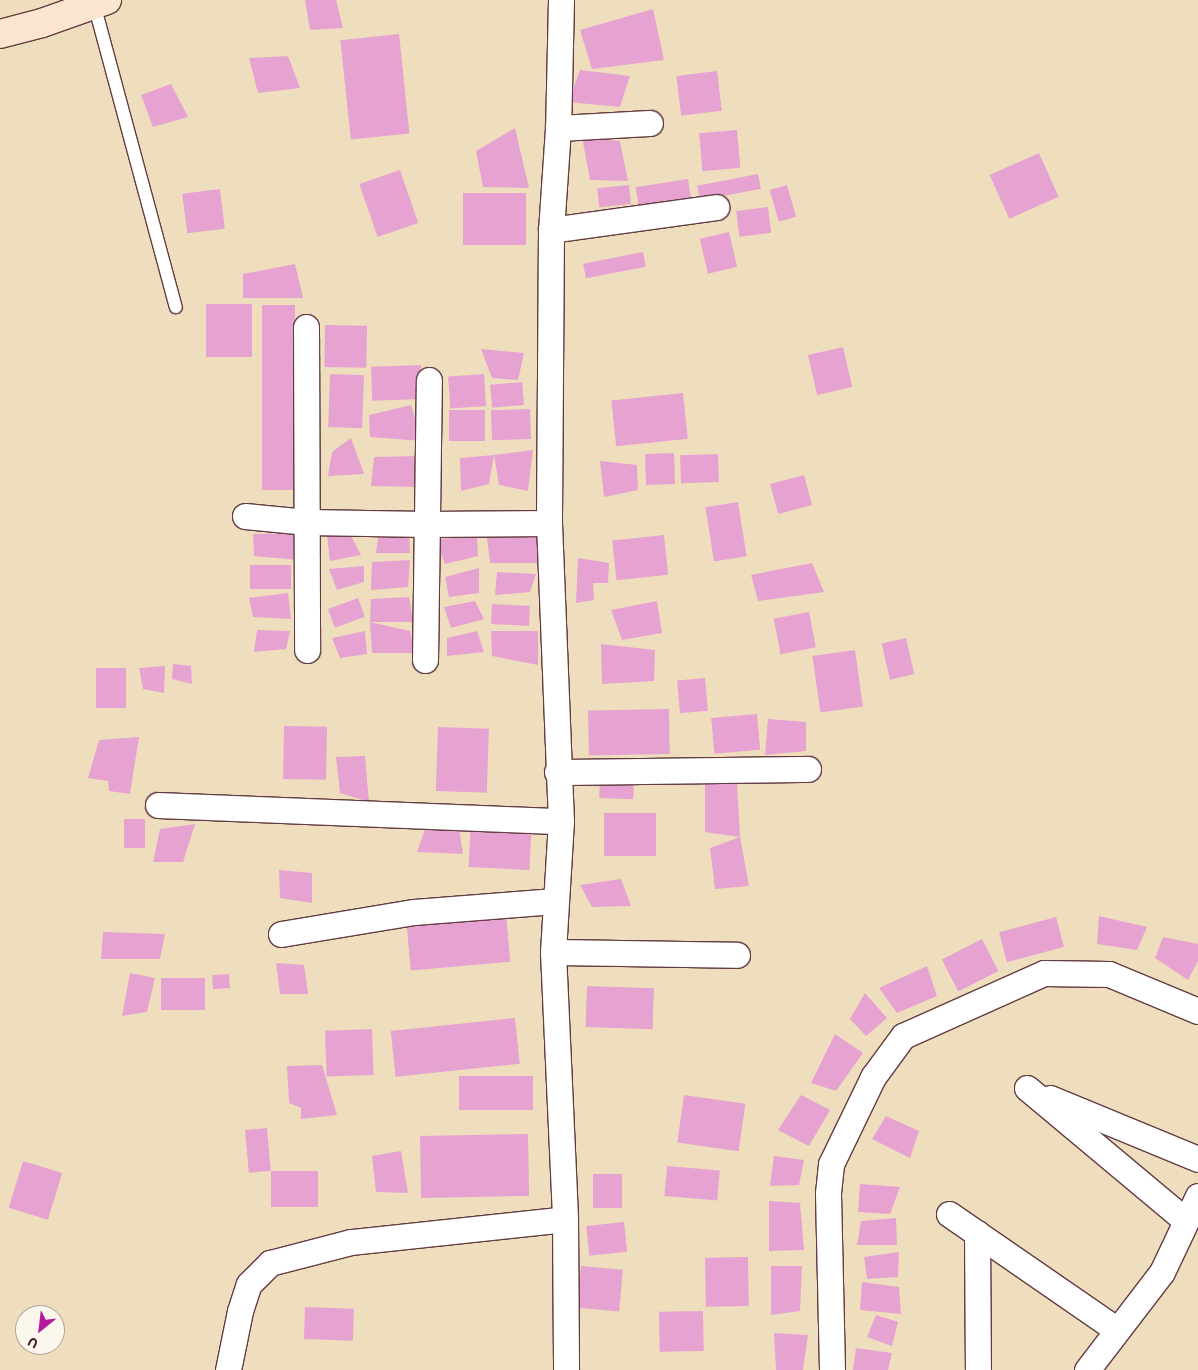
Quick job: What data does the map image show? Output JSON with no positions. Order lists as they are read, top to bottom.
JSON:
{
  "north": "bottom left"
}
